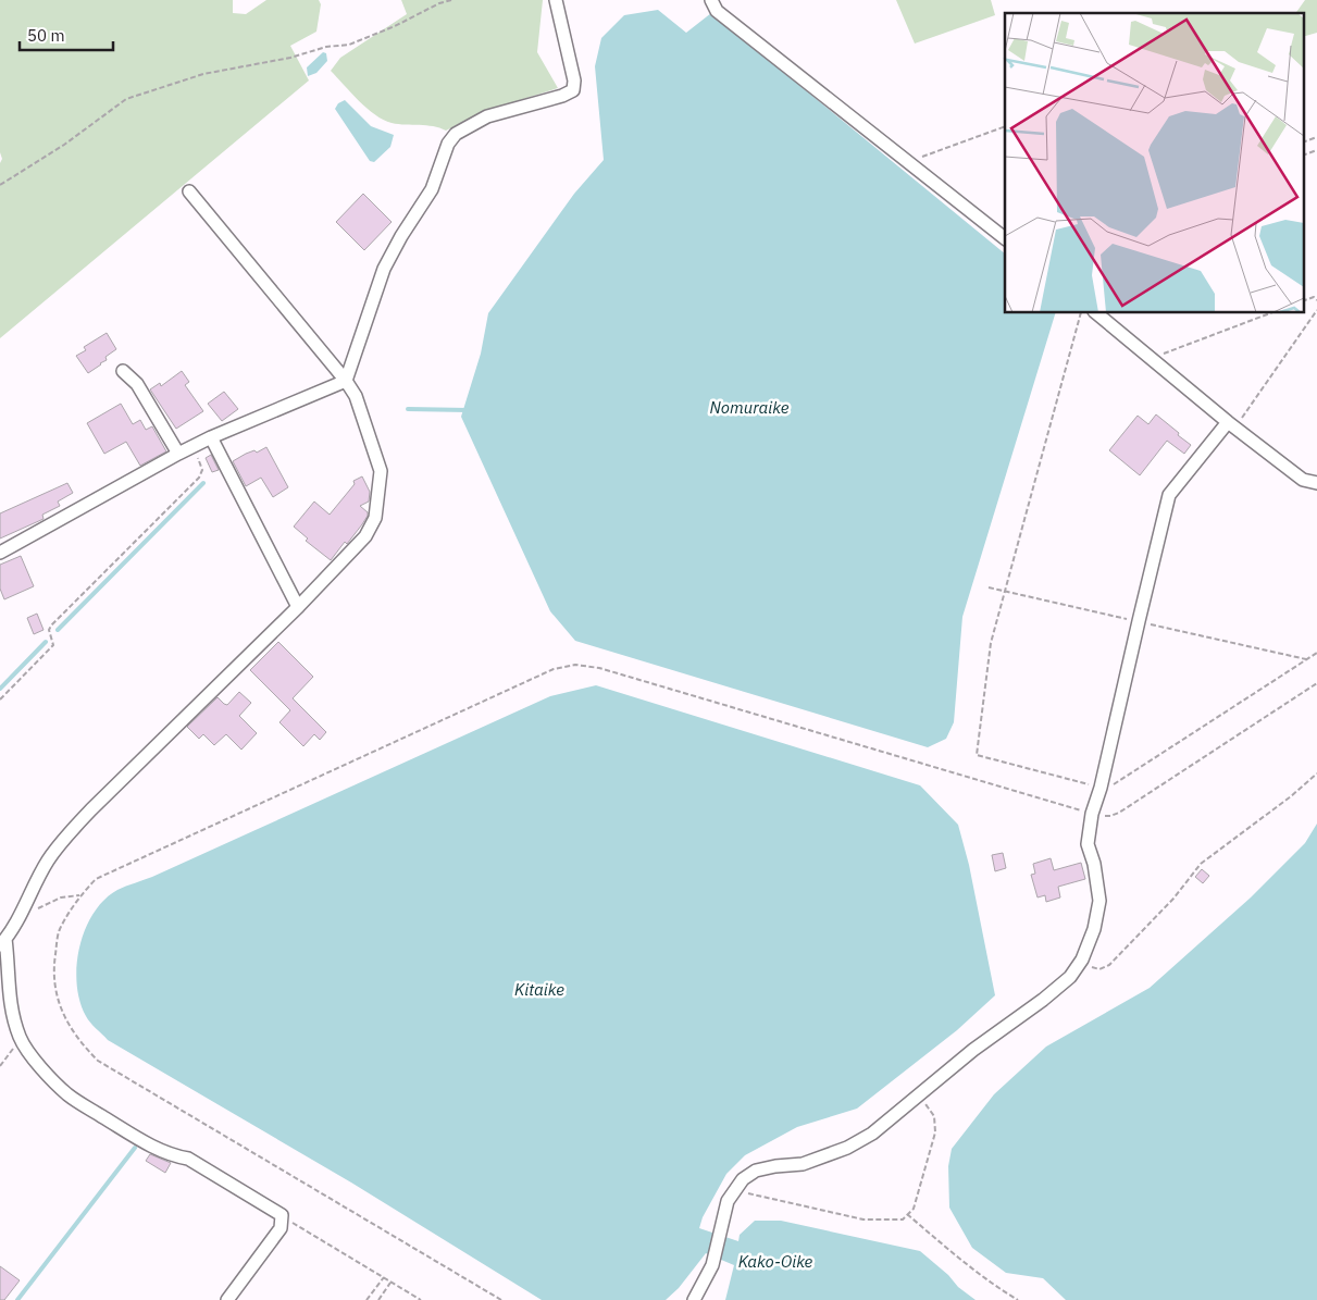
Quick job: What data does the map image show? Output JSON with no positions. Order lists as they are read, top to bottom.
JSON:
{
  "water": ["Nomuraike", "Kitaike", "Kako-Oike"],
  "scale_bar": "50 m"
}
